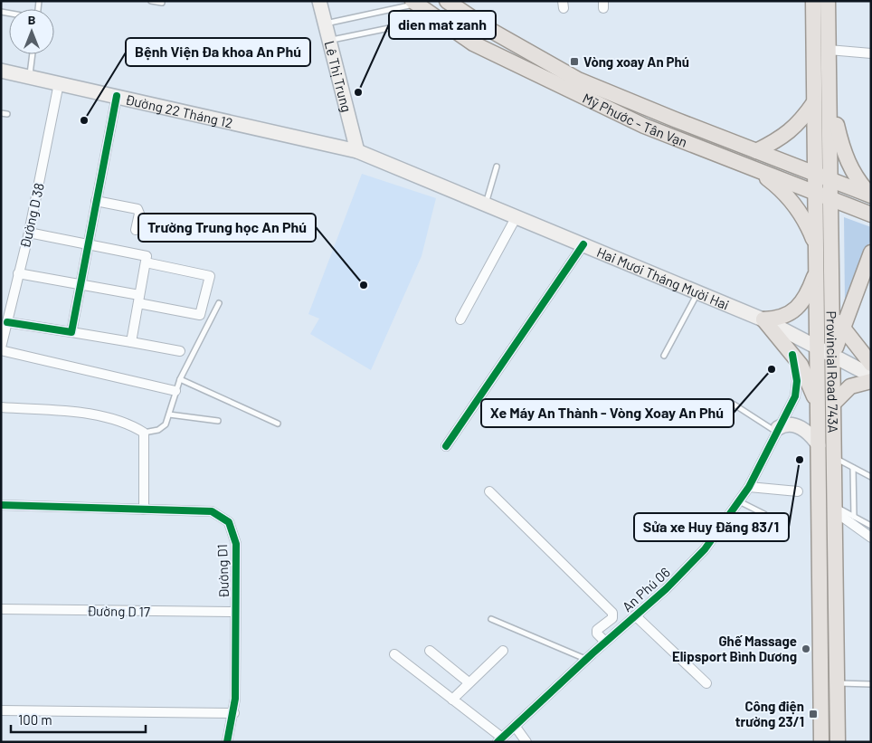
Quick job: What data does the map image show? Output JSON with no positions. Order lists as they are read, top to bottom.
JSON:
{
  "streets": {
    "main road": [
      "Lê Thị Trung",
      "Đường 22 Tháng 12",
      "Mỹ Phước - Tân Vạn",
      "Hai Mươi Tháng Mười Hai",
      "Provincial Road 743A"
    ],
    "street": [
      "Đường D 38",
      "Đường D1",
      "An Phú 06",
      "Đường D 17"
    ]
  },
  "crossings": [
    ["Lê Thị Trung", "Đường 22 Tháng 12"],
    ["Lê Thị Trung", "Hai Mươi Tháng Mười Hai"],
    ["Đường 22 Tháng 12", "Đường D 38"],
    ["Đường 22 Tháng 12", "Hai Mươi Tháng Mười Hai"],
    ["Mỹ Phước - Tân Vạn", "Provincial Road 743A"],
    ["Hai Mươi Tháng Mười Hai", "Provincial Road 743A"],
    ["Đường D1", "Đường D 17"]
  ],
  "places": {
    "transit": ["Vòng xoay An Phú", "Công điện trường 23/1"],
    "other": [
      "dien mat zanh",
      "Bệnh Viện Đa khoa An Phú",
      "Trường Trung học An Phú",
      "Xe Máy An Thành - Vòng Xoay An Phú",
      "Sửa xe Huy Đăng 83/1",
      "Ghế Massage Elipsport Bình Dương"
    ]
  },
  "scale_bar": "100 m",
  "north": "top"
}
